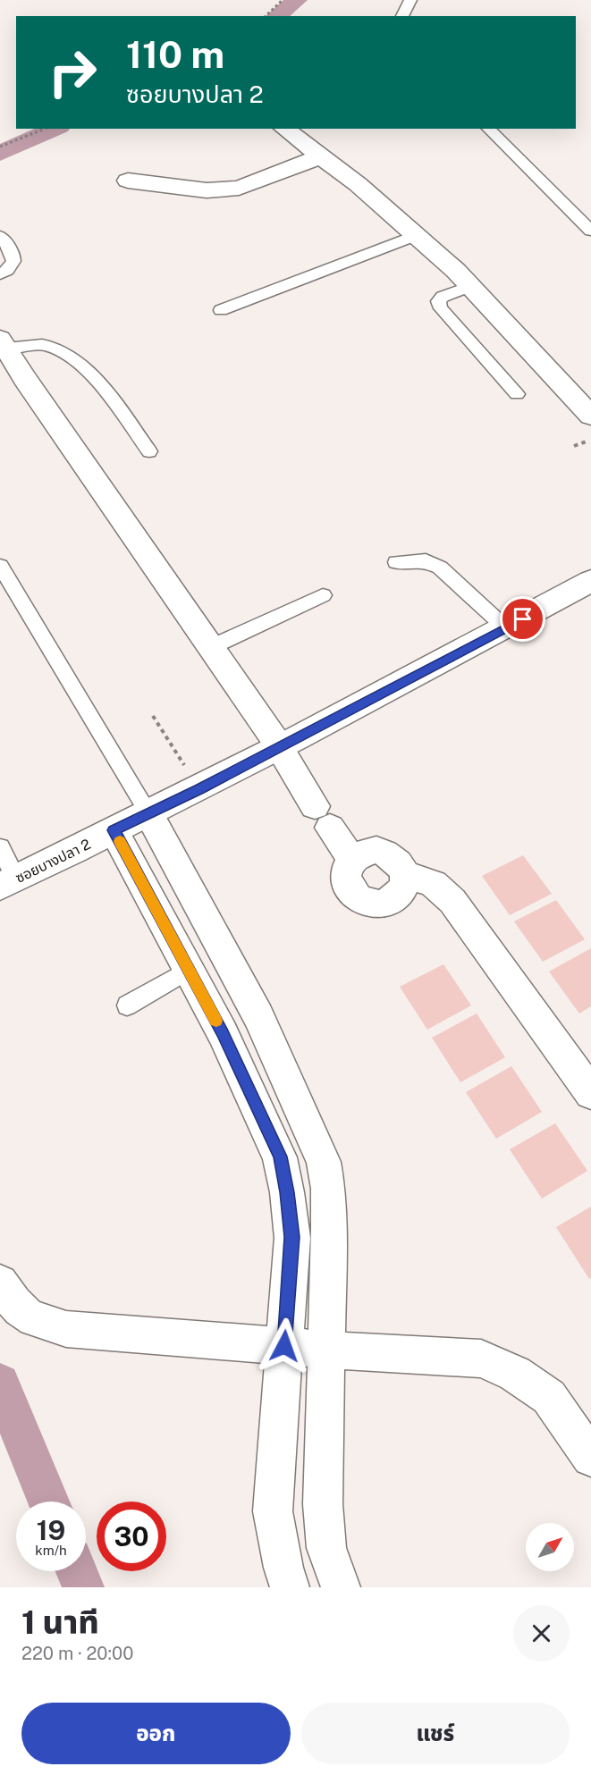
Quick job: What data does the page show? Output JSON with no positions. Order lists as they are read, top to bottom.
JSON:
{
  "streets": {
    "street": ["ซอยบางปลา 2"]
  },
  "north": "top right",
  "page": {
    "turn": ["110 m", "ซอยบางปลา 2"],
    "speed": "19 km/h",
    "limit": "30",
    "heading": ["1 นาที", "220 m · 20:00"],
    "buttons": ["ออก", "แชร์"]
  }
}
